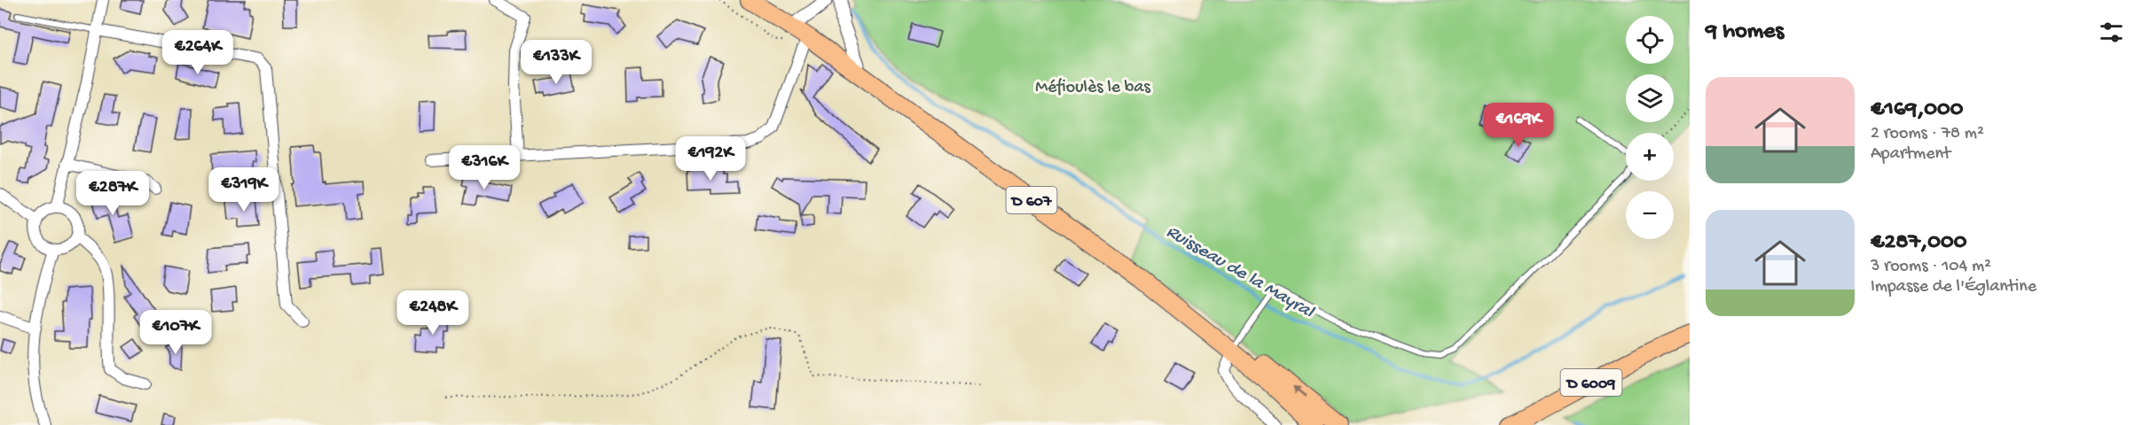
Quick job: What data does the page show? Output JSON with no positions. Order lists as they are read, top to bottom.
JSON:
{
  "streets": {
    "main road": ["D 607", "D 6009"]
  },
  "water": ["Ruisseau de la Mayral"],
  "parks": ["Méfioulès le bas"],
  "page": {
    "heading": "9 homes",
    "map_buttons": ["+", "−"],
    "price": [
      "€264K",
      "€133K",
      "€169K",
      "€192K",
      "€316K",
      "€319K",
      "€287K",
      "€248K",
      "€107K"
    ],
    "list": [
      {
        "name": "€169,000",
        "note": "2 rooms · 78 m² · Apartment"
      },
      {
        "name": "€287,000",
        "note": "3 rooms · 104 m² · Impasse de l'Églantine"
      }
    ]
  }
}
